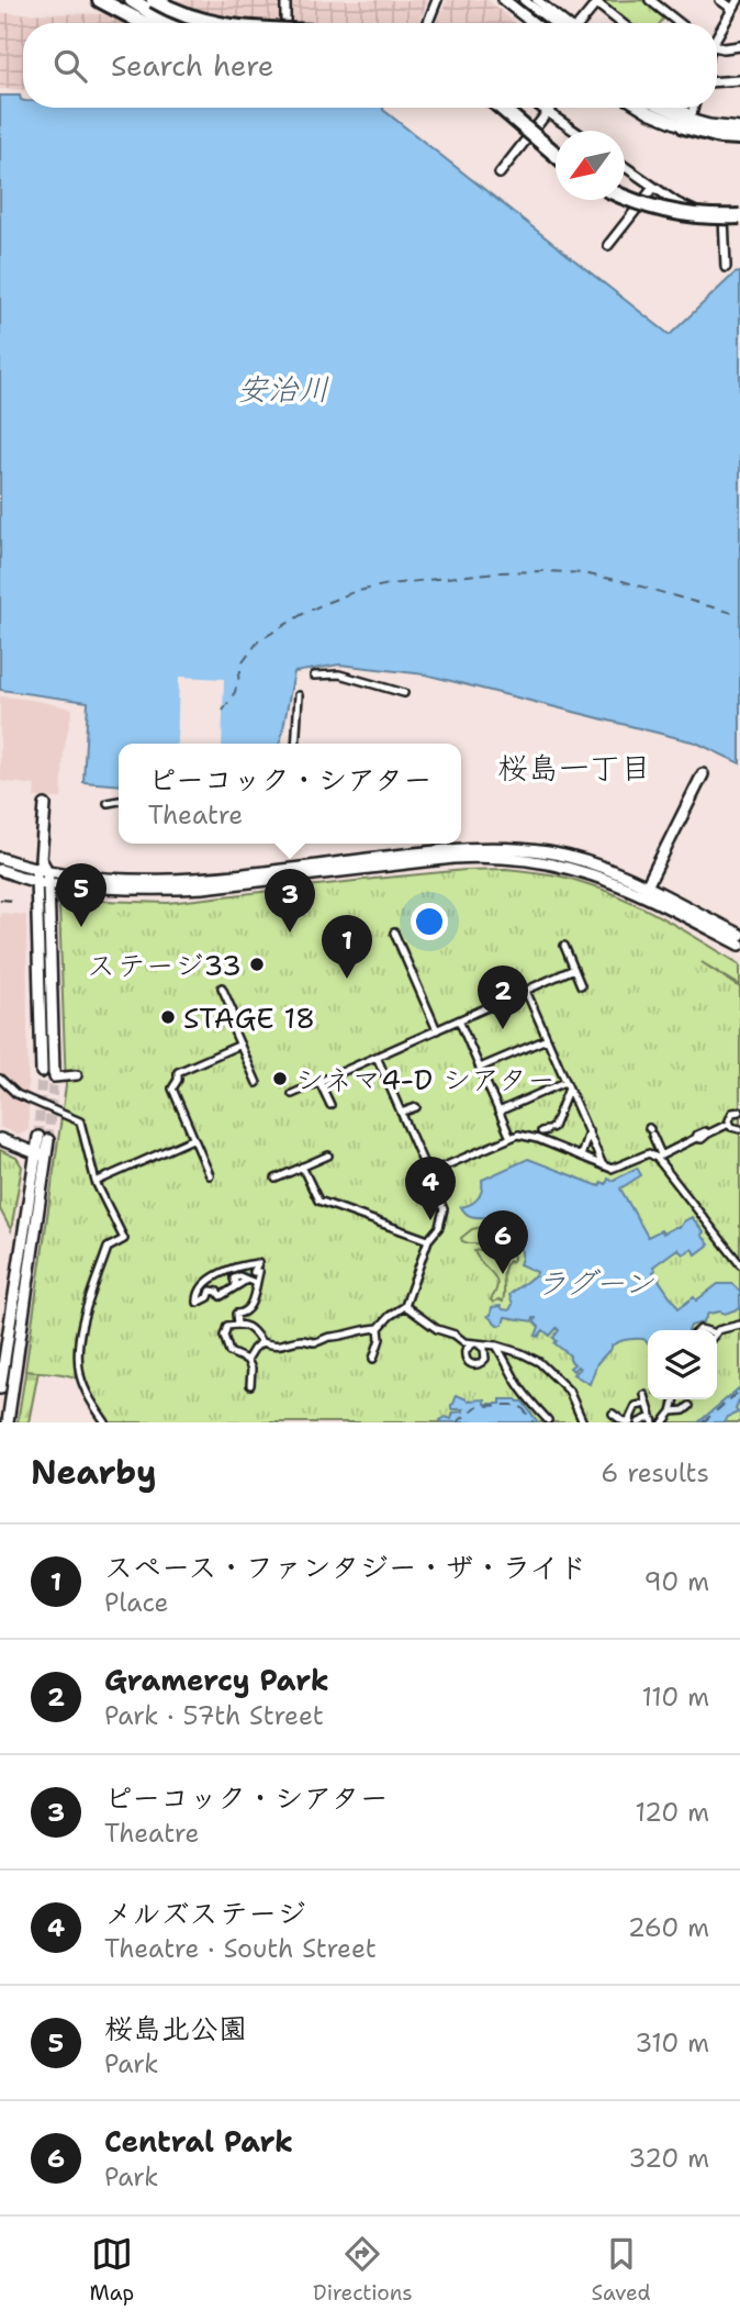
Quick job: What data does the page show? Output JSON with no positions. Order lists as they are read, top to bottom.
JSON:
{
  "districts": ["桜島一丁目"],
  "water": ["安治川", "ラグーン"],
  "places": ["ステージ33", "STAGE 18", "シネマ4-D シアター"],
  "north": "bottom left",
  "page": {
    "search": "Search here",
    "popup": ["ピーコック・シアター", "Theatre"],
    "pins": [
      "5",
      "3",
      "1",
      "2",
      "4",
      "6"
    ],
    "heading": ["Nearby", "6 results"],
    "list": [
      {
        "mark": "1",
        "name": "スペース・ファンタジー・ザ・ライド",
        "note": "Place",
        "value": "90 m"
      },
      {
        "mark": "2",
        "name": "Gramercy Park",
        "note": "Park · 57th Street",
        "value": "110 m"
      },
      {
        "mark": "3",
        "name": "ピーコック・シアター",
        "note": "Theatre",
        "value": "120 m"
      },
      {
        "mark": "4",
        "name": "メルズステージ",
        "note": "Theatre · South Street",
        "value": "260 m"
      },
      {
        "mark": "5",
        "name": "桜島北公園",
        "note": "Park",
        "value": "310 m"
      },
      {
        "mark": "6",
        "name": "Central Park",
        "note": "Park",
        "value": "320 m"
      }
    ],
    "nav": ["Map", "Directions", "Saved"]
  }
}
